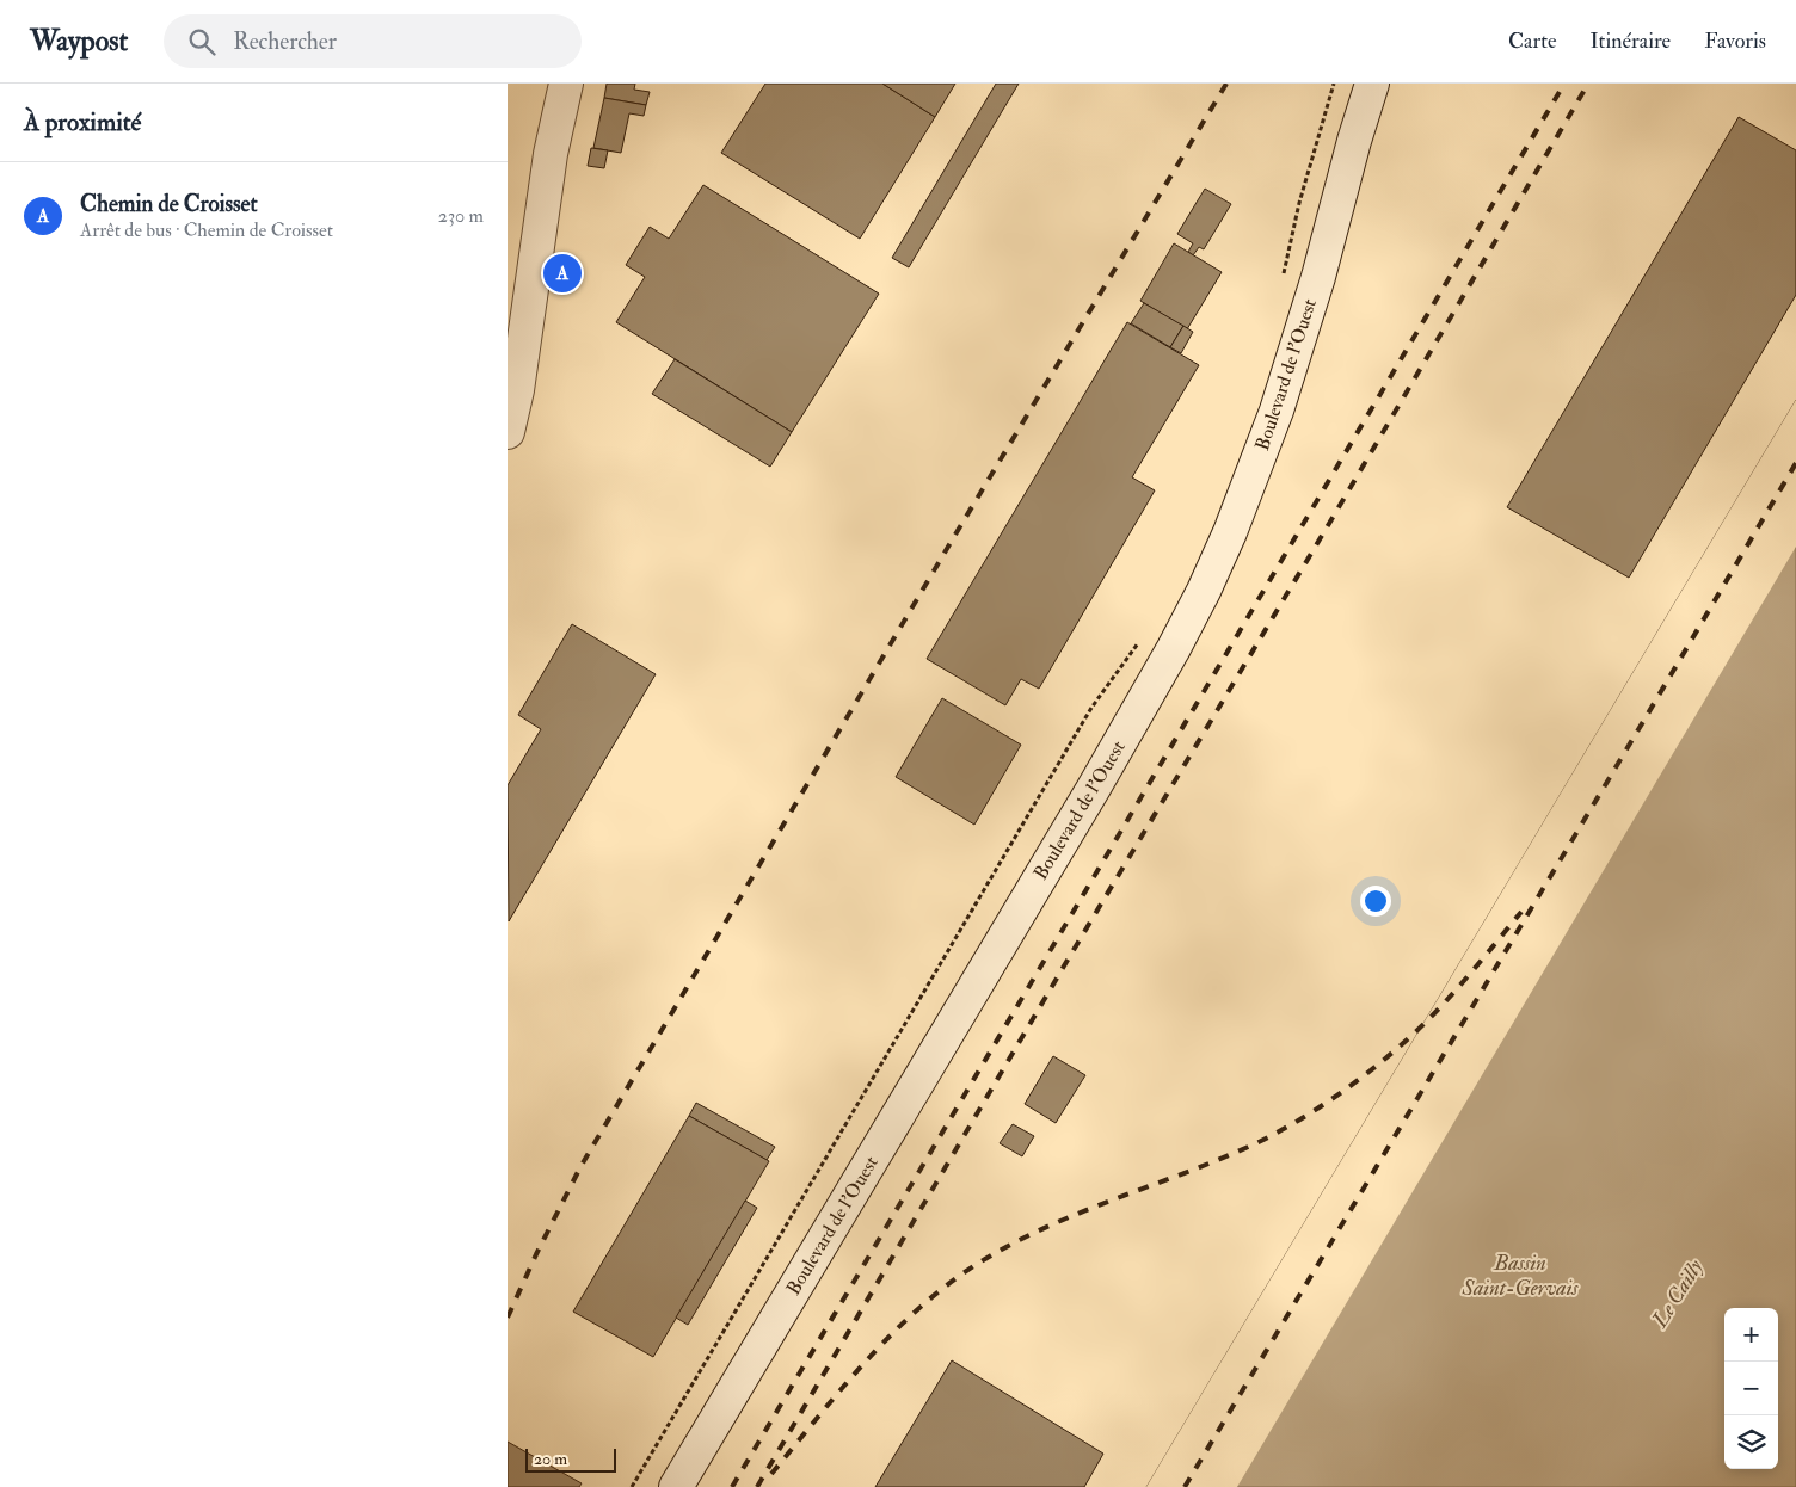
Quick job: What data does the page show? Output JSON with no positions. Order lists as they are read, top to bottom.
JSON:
{
  "streets": {
    "main road": ["Boulevard de l'Ouest"]
  },
  "water": ["Bassin Saint-Gervais", "Le Cailly"],
  "scale_bar": "20 m",
  "page": {
    "header": "Waypost",
    "search": "Rechercher",
    "nav": ["Carte", "Itinéraire", "Favoris"],
    "heading": "À proximité",
    "list": [
      {
        "mark": "A",
        "name": "Chemin de Croisset",
        "note": "Arrêt de bus · Chemin de Croisset",
        "value": "230 m"
      }
    ],
    "pins": "A",
    "map_buttons": ["+", "−"],
    "scale": "20 m"
  }
}
